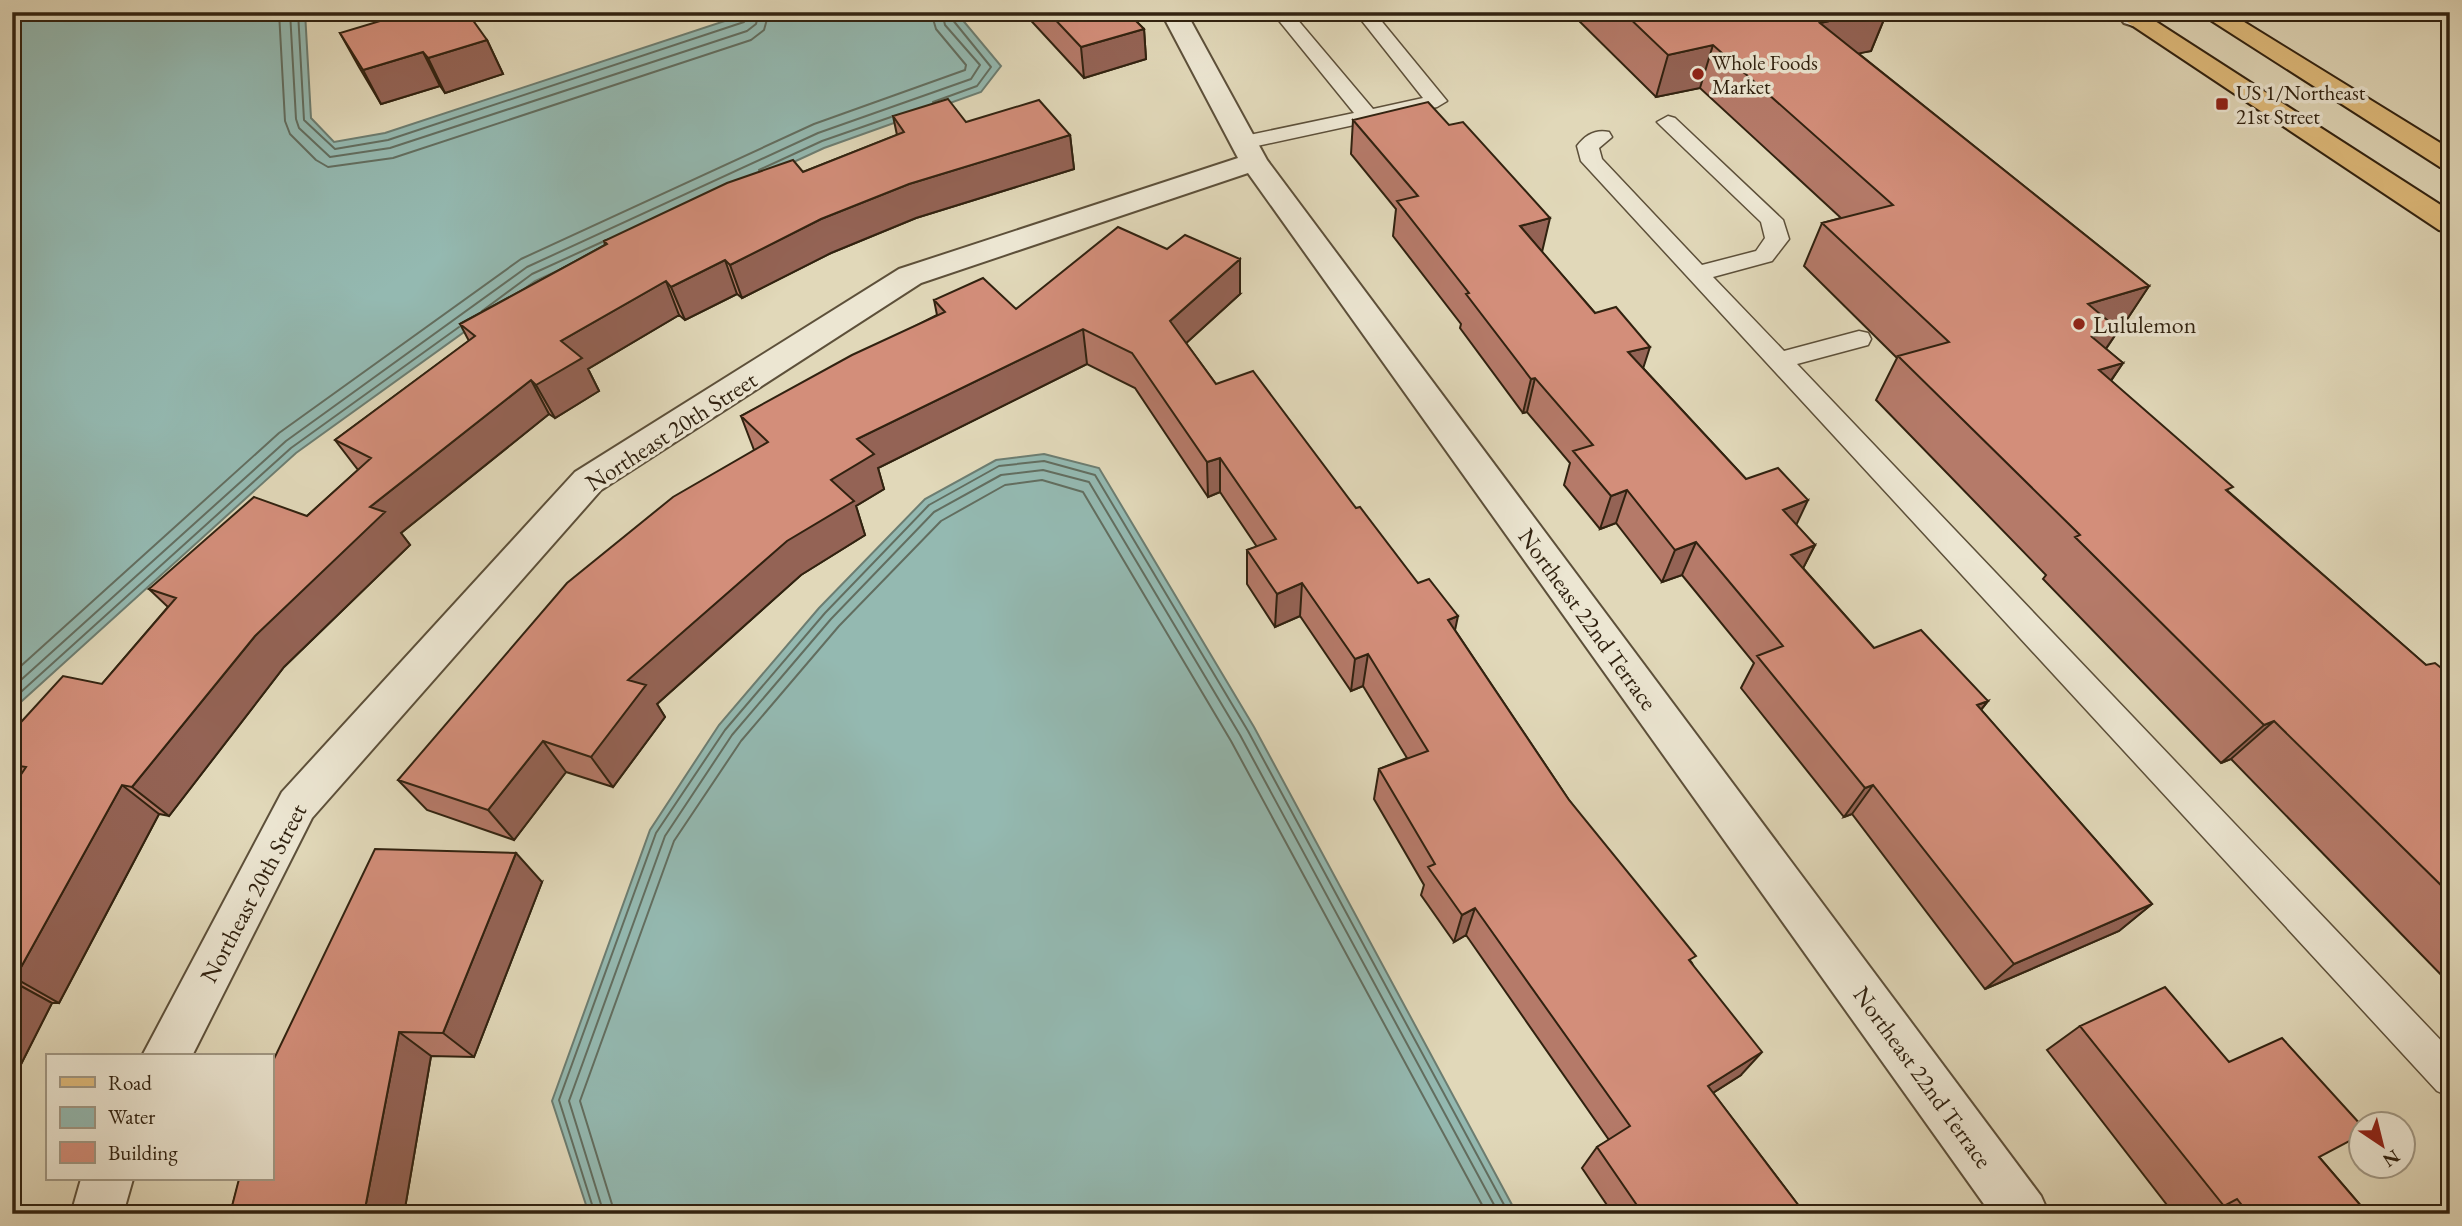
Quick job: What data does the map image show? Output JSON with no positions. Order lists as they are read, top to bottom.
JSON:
{
  "streets": {
    "street": ["Northeast 20th Street", "Northeast 22nd Terrace"]
  },
  "crossings": [
    ["Northeast 20th Street", "Northeast 22nd Terrace"]
  ],
  "places": {
    "other": ["Whole Foods Market", "Lululemon"],
    "transit": ["US 1/Northeast 21st Street"]
  },
  "legend": ["Road", "Water", "Building"],
  "north": "bottom right"
}
